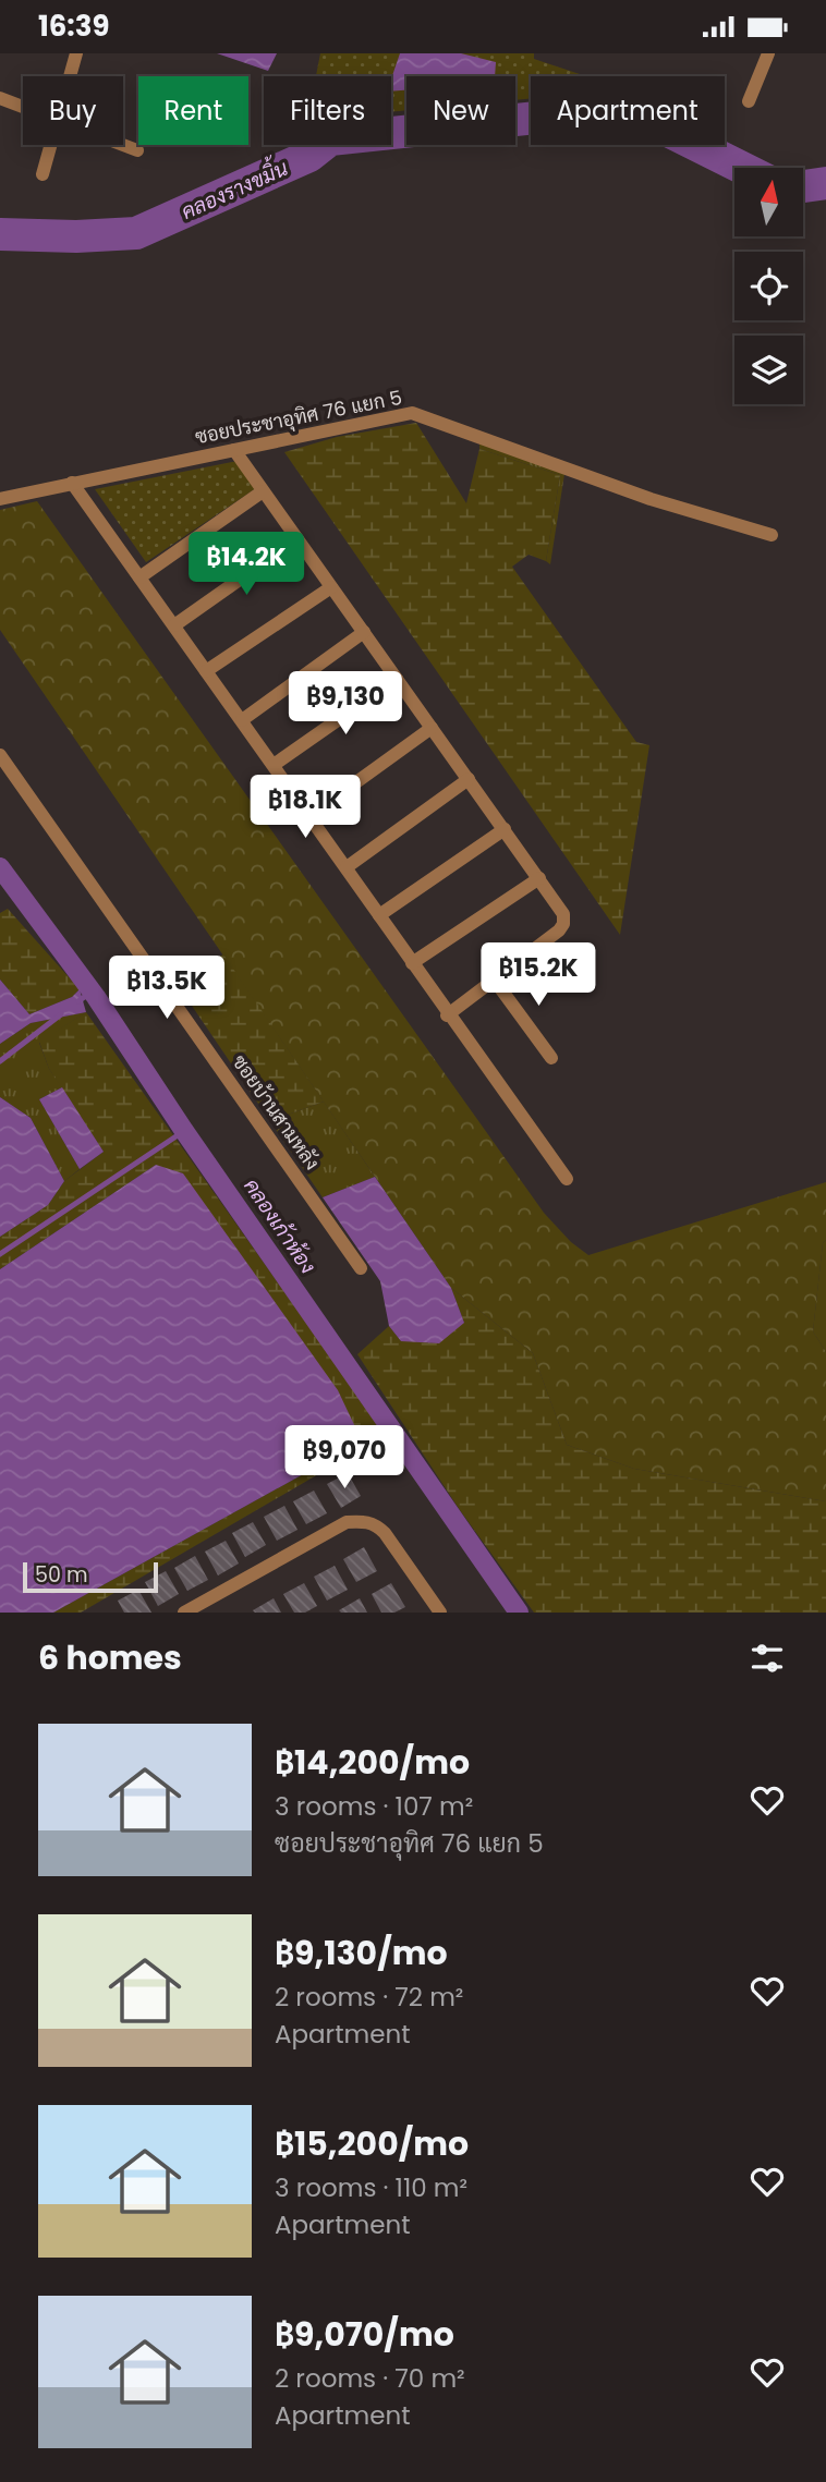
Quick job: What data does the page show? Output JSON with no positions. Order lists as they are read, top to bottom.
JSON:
{
  "streets": {
    "street": ["ซอยประชาอุทิศ 76 แยก 5", "ซอยบ้านสามหลัง"]
  },
  "water": ["คลองรางขมิ้น", "คลองเก้าห้อง"],
  "scale_bar": "50 m",
  "north": "top",
  "page": {
    "status": "16:39",
    "chip": [
      "Buy",
      "Rent",
      "Filters",
      "New",
      "Apartment"
    ],
    "price": [
      "฿14.2K",
      "฿9,130",
      "฿18.1K",
      "฿15.2K",
      "฿13.5K",
      "฿9,070"
    ],
    "scale": "50 m",
    "heading": "6 homes",
    "list": [
      {
        "name": "฿14,200/mo",
        "note": "3 rooms · 107 m² · ซอยประชาอุทิศ 76 แยก 5"
      },
      {
        "name": "฿9,130/mo",
        "note": "2 rooms · 72 m² · Apartment"
      },
      {
        "name": "฿15,200/mo",
        "note": "3 rooms · 110 m² · Apartment"
      },
      {
        "name": "฿9,070/mo",
        "note": "2 rooms · 70 m² · Apartment"
      }
    ]
  }
}
